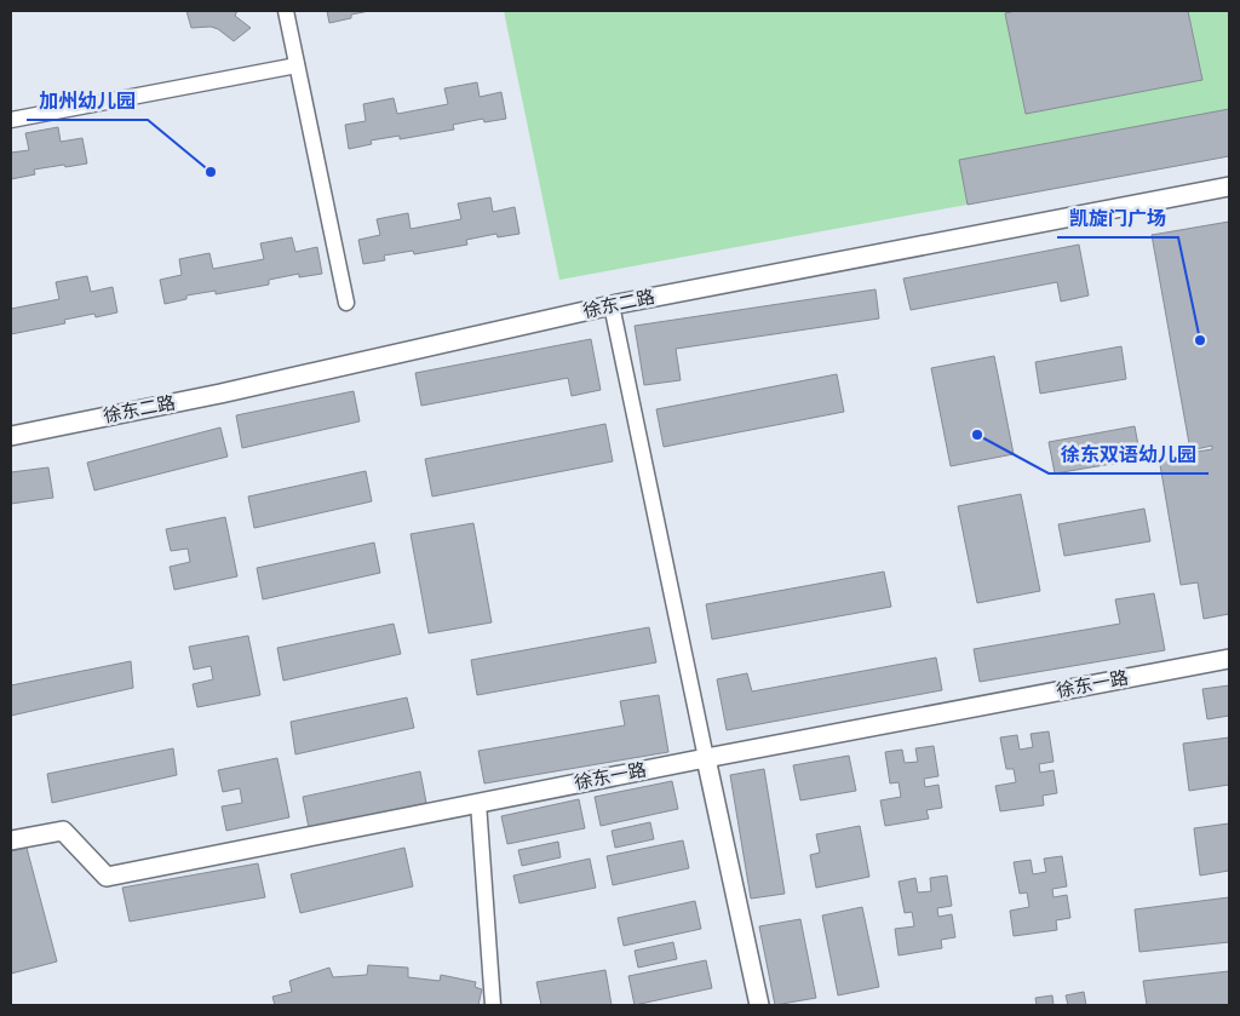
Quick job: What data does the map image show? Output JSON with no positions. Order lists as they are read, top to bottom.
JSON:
{
  "streets": {
    "street": ["徐东二路", "徐东一路"]
  },
  "places": ["加州幼儿园", "凯旋门广场", "徐东双语幼儿园"]
}
